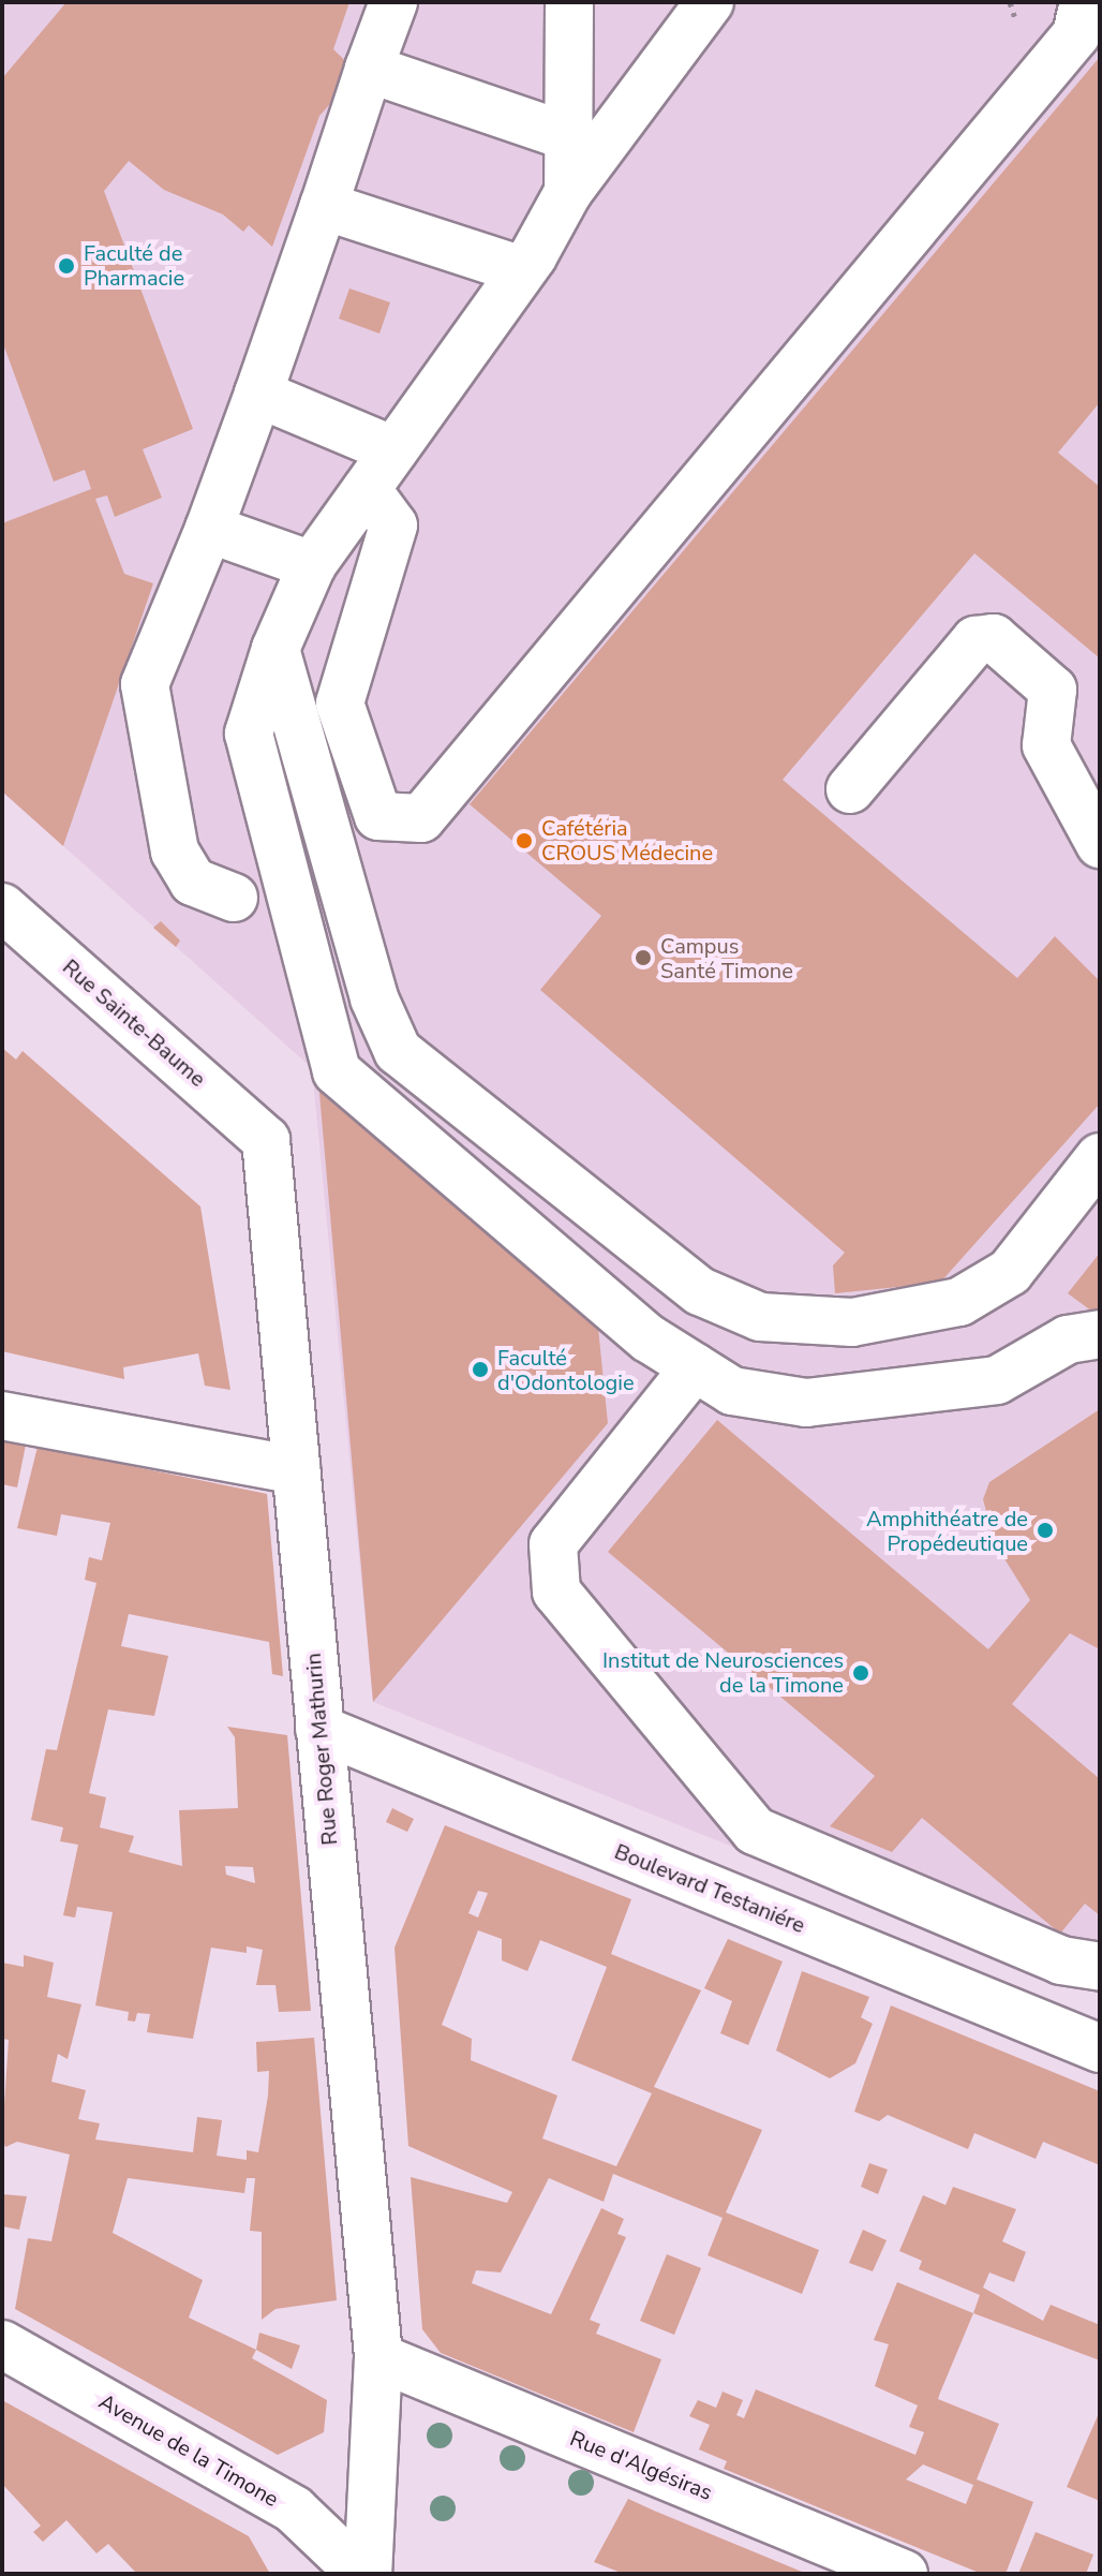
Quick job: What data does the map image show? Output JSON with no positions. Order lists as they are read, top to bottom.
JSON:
{
  "streets": {
    "street": [
      "Rue Sainte-Baume",
      "Rue Roger Mathurin",
      "Boulevard Testaniére",
      "Avenue de la Timone",
      "Rue d'Algésiras"
    ]
  },
  "crossings": [
    ["Rue Sainte-Baume", "Rue Roger Mathurin"],
    ["Rue Roger Mathurin", "Boulevard Testaniére"],
    ["Rue Roger Mathurin", "Avenue de la Timone"],
    ["Rue Roger Mathurin", "Rue d'Algésiras"]
  ],
  "places": [
    "Faculté de Pharmacie",
    "Cafétéria CROUS Médecine",
    "Campus Santé Timone",
    "Faculté d'Odontologie",
    "Amphithéatre de Propédeutique",
    "Institut de Neurosciences de la Timone"
  ]
}
